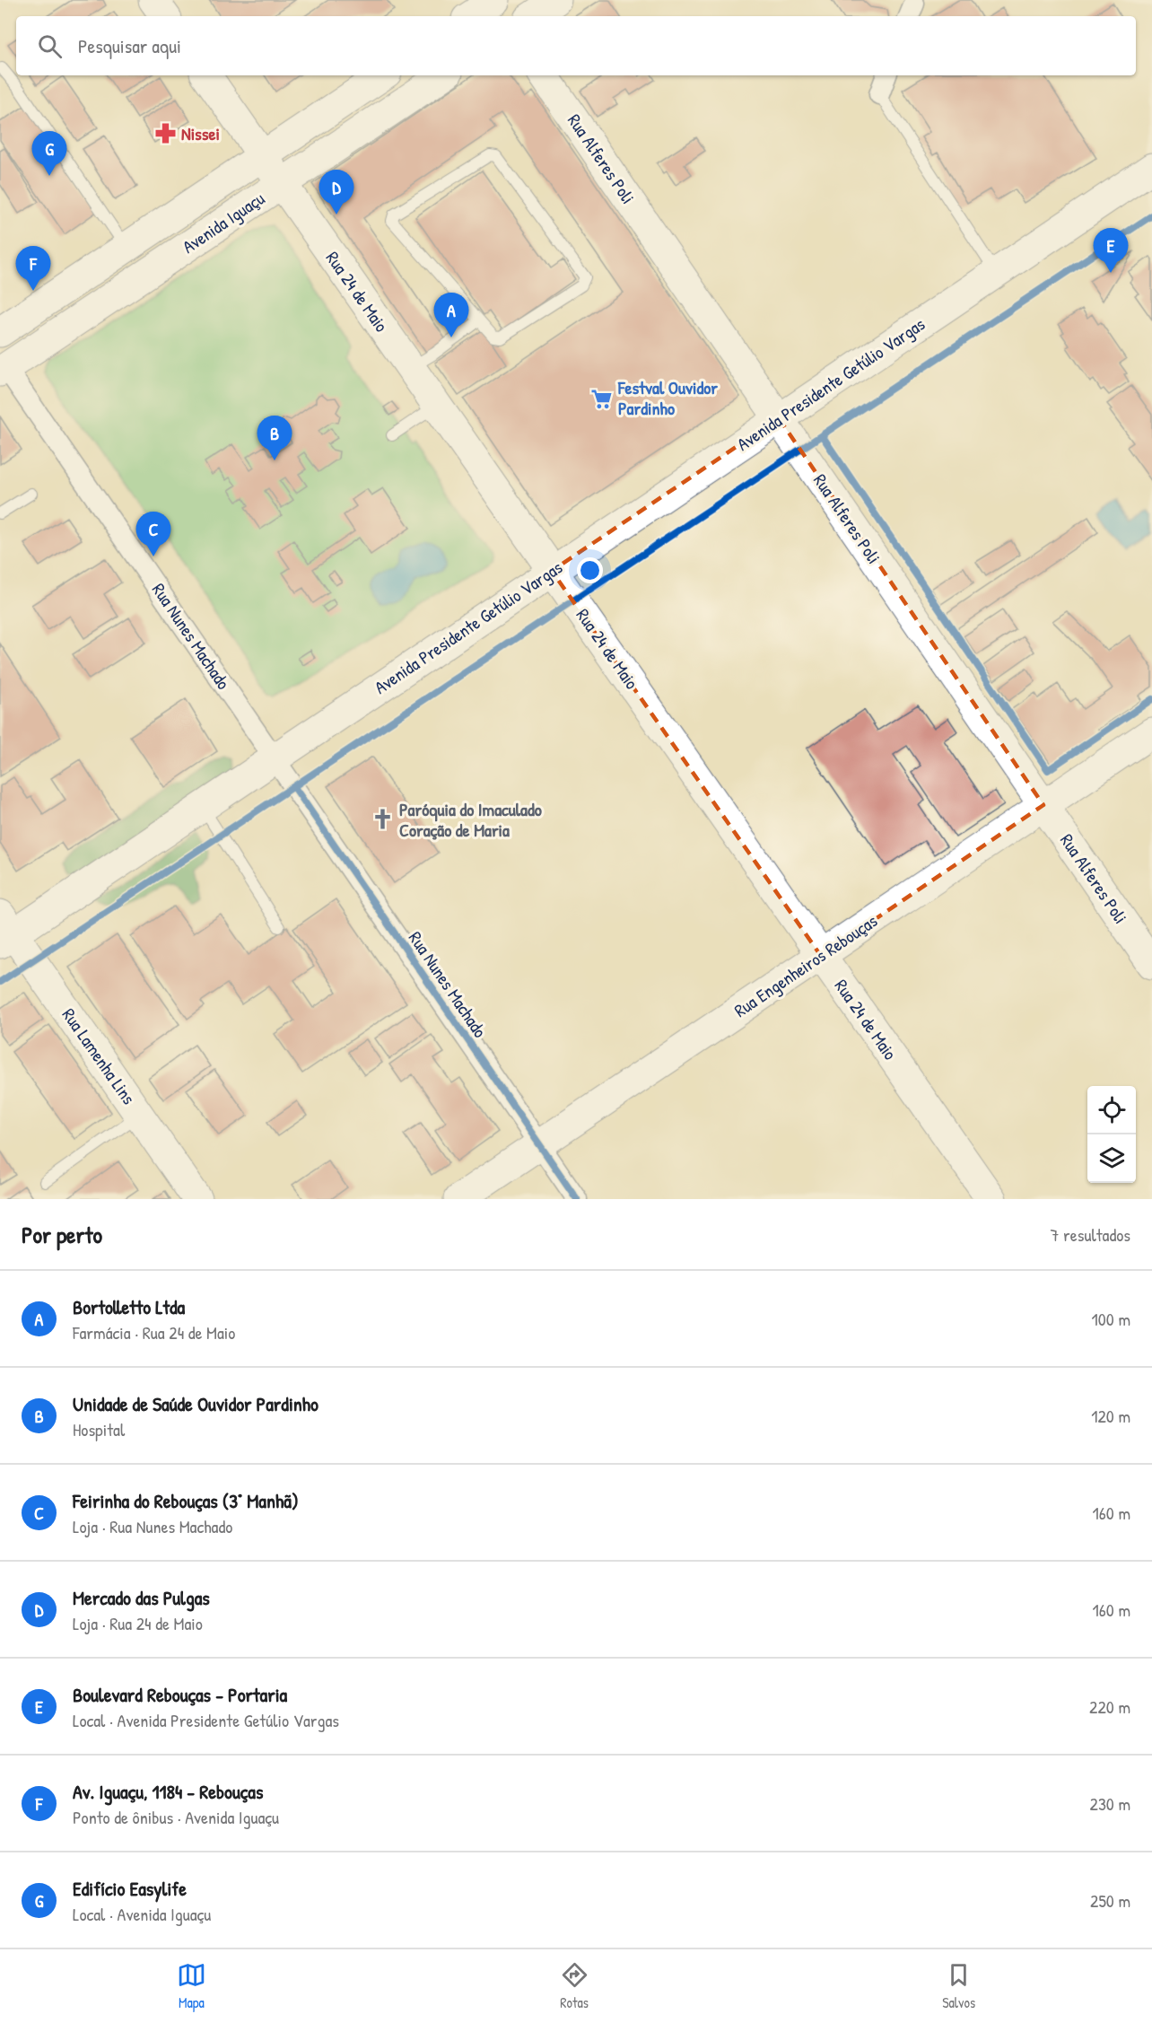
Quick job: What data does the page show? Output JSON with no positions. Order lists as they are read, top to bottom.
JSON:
{
  "streets": {
    "main road": [
      "Rua Alferes Poli",
      "Avenida Iguaçu",
      "Rua 24 de Maio",
      "Avenida Presidente Getúlio Vargas",
      "Rua Engenheiros Rebouças",
      "Rua Lamenha Lins"
    ],
    "street": ["Rua Nunes Machado"]
  },
  "crossings": [
    ["Rua Alferes Poli", "Avenida Presidente Getúlio Vargas"],
    ["Rua Alferes Poli", "Rua Engenheiros Rebouças"],
    ["Avenida Iguaçu", "Rua 24 de Maio"],
    ["Avenida Iguaçu", "Rua Nunes Machado"],
    ["Rua 24 de Maio", "Avenida Presidente Getúlio Vargas"],
    ["Rua 24 de Maio", "Rua Engenheiros Rebouças"],
    ["Avenida Presidente Getúlio Vargas", "Rua Nunes Machado"],
    ["Avenida Presidente Getúlio Vargas", "Rua Lamenha Lins"],
    ["Rua Nunes Machado", "Rua Engenheiros Rebouças"]
  ],
  "places": {
    "pharmacy": ["Nissei"],
    "supermarket": ["Festval Ouvidor Pardinho"],
    "church": ["Paróquia do Imaculado Coração de Maria"]
  },
  "page": {
    "search": "Pesquisar aqui",
    "pins": [
      "G",
      "D",
      "E",
      "F",
      "A",
      "B",
      "C"
    ],
    "heading": ["Por perto", "7 resultados"],
    "list": [
      {
        "mark": "A",
        "name": "Bortolletto Ltda",
        "note": "Farmácia · Rua 24 de Maio",
        "value": "100 m"
      },
      {
        "mark": "B",
        "name": "Unidade de Saúde Ouvidor Pardinho",
        "note": "Hospital",
        "value": "120 m"
      },
      {
        "mark": "C",
        "name": "Feirinha do Rebouças (3° Manhã)",
        "note": "Loja · Rua Nunes Machado",
        "value": "160 m"
      },
      {
        "mark": "D",
        "name": "Mercado das Pulgas",
        "note": "Loja · Rua 24 de Maio",
        "value": "160 m"
      },
      {
        "mark": "E",
        "name": "Boulevard Rebouças - Portaria",
        "note": "Local · Avenida Presidente Getúlio Vargas",
        "value": "220 m"
      },
      {
        "mark": "F",
        "name": "Av. Iguaçu, 1184 - Rebouças",
        "note": "Ponto de ônibus · Avenida Iguaçu",
        "value": "230 m"
      },
      {
        "mark": "G",
        "name": "Edifício Easylife",
        "note": "Local · Avenida Iguaçu",
        "value": "250 m"
      }
    ],
    "nav": ["Mapa", "Rotas", "Salvos"]
  }
}
